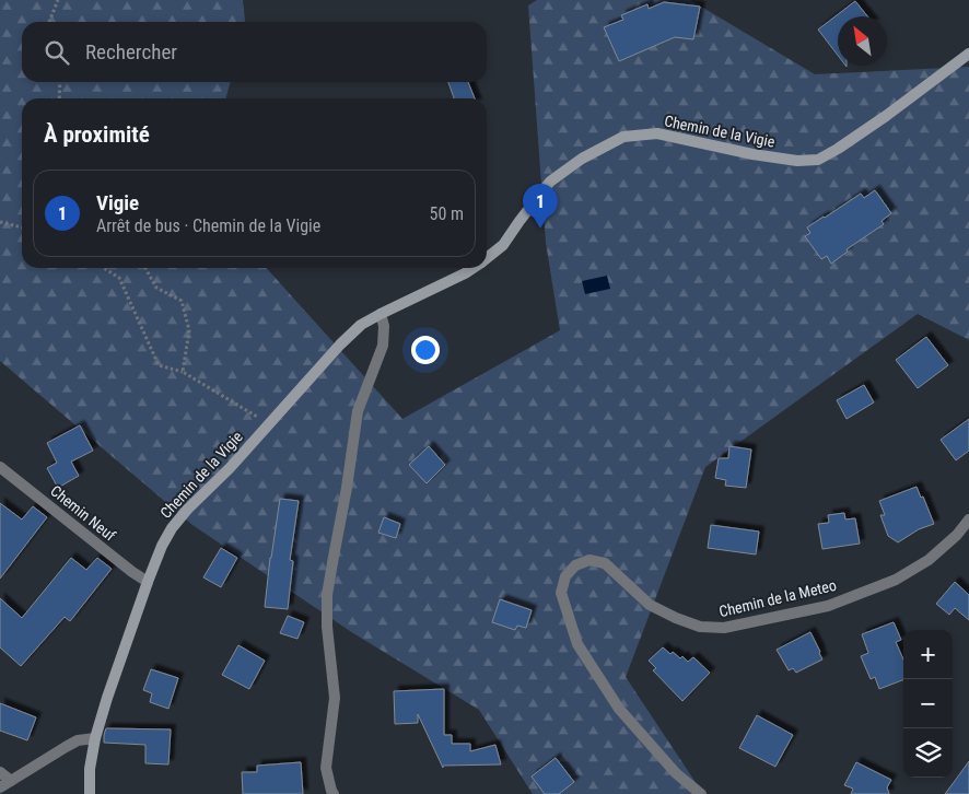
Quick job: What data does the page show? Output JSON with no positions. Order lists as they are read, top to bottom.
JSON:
{
  "streets": {
    "street": ["Chemin de la Vigie", "Chemin Neuf", "Chemin de la Meteo"]
  },
  "crossings": [
    ["Chemin de la Vigie", "Chemin Neuf"]
  ],
  "north": "top left",
  "page": {
    "search": "Rechercher",
    "heading": "À proximité",
    "list": [
      {
        "mark": "1",
        "name": "Vigie",
        "note": "Arrêt de bus · Chemin de la Vigie",
        "value": "50 m"
      }
    ],
    "pins": "1",
    "map_buttons": ["+", "−"]
  }
}
